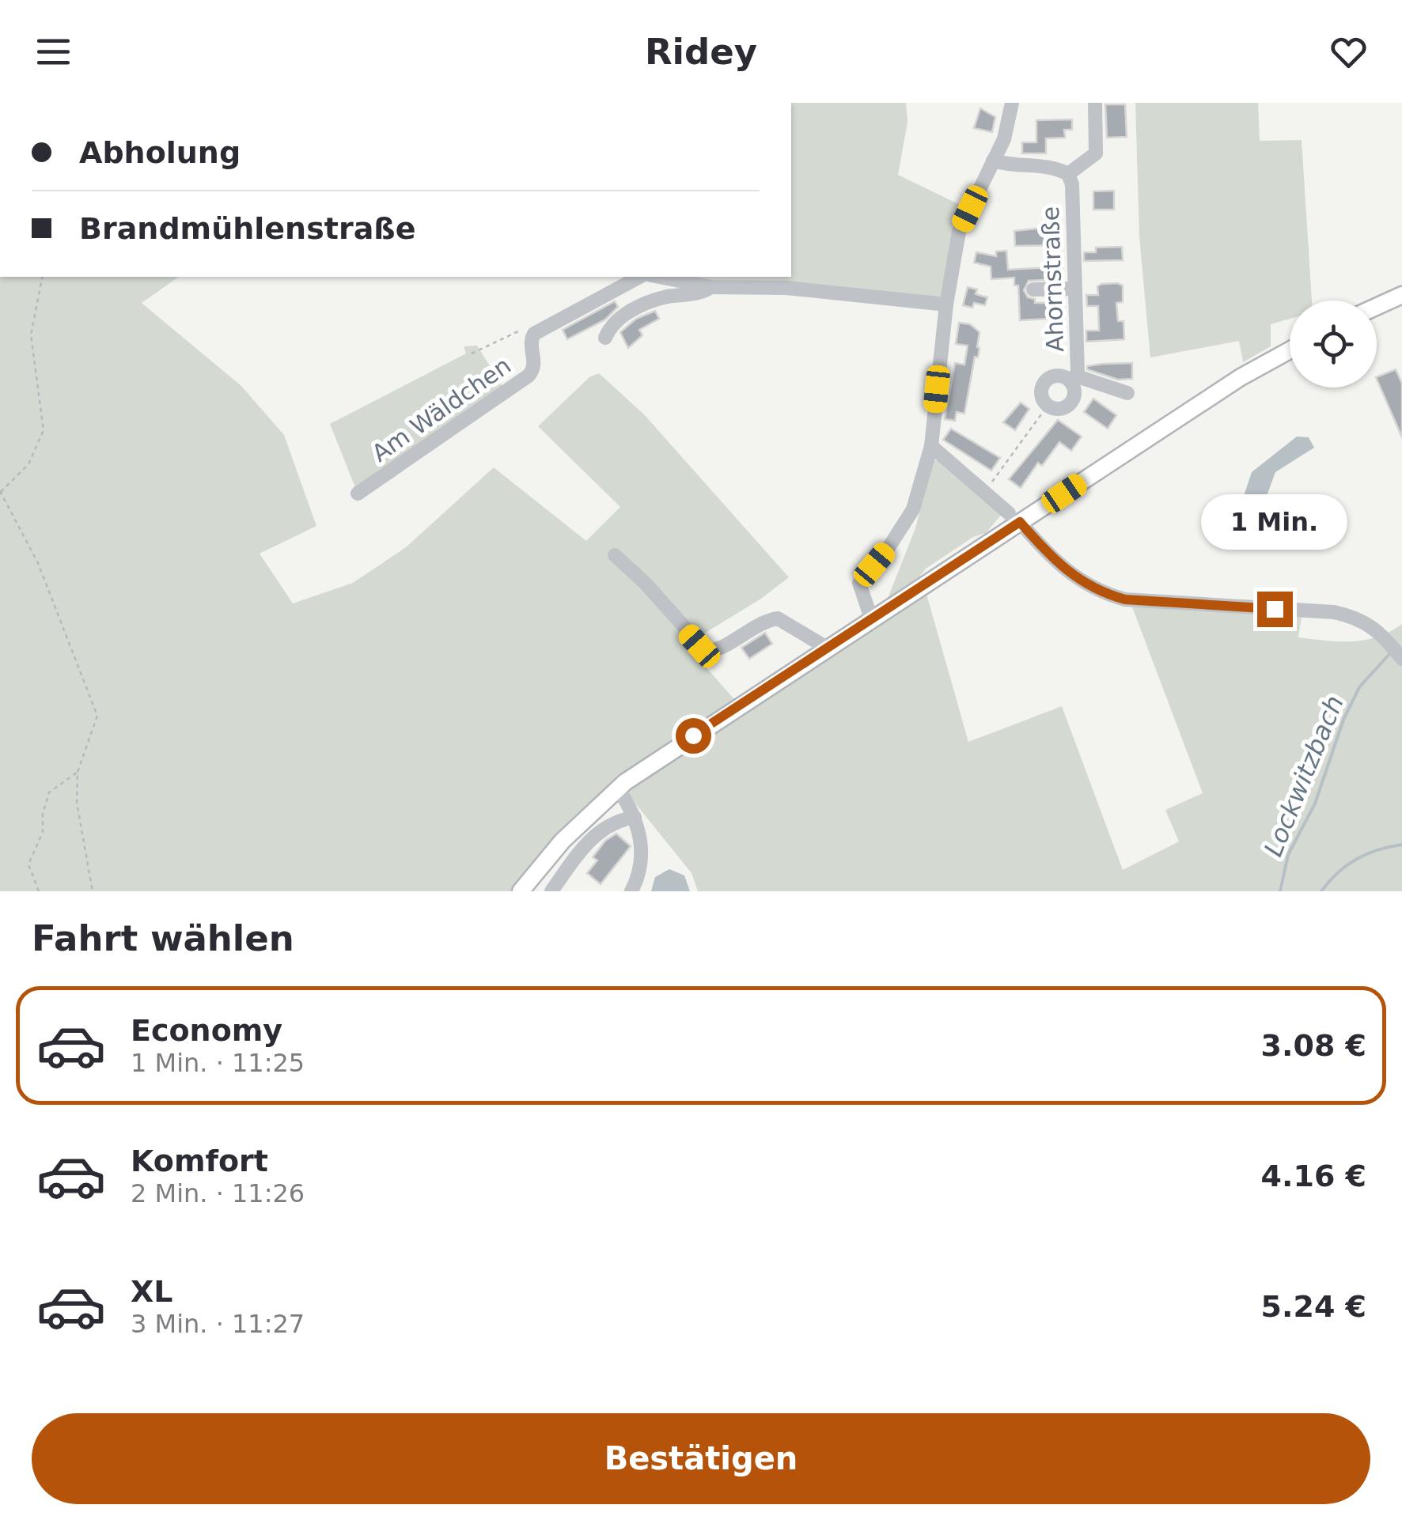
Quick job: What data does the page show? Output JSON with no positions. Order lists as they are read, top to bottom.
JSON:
{
  "streets": {
    "street": ["Ahornstraße", "Am Wäldchen"]
  },
  "water": ["Lockwitzbach"],
  "page": {
    "header": "Ridey",
    "banner": ["Abholung", "Brandmühlenstraße"],
    "bubble": "1 Min.",
    "heading": "Fahrt wählen",
    "list": [
      {
        "name": "Economy",
        "note": "1 Min. · 11:25",
        "value": "3.08 €"
      },
      {
        "name": "Komfort",
        "note": "2 Min. · 11:26",
        "value": "4.16 €"
      },
      {
        "name": "XL",
        "note": "3 Min. · 11:27",
        "value": "5.24 €"
      }
    ],
    "buttons": "Bestätigen"
  }
}
